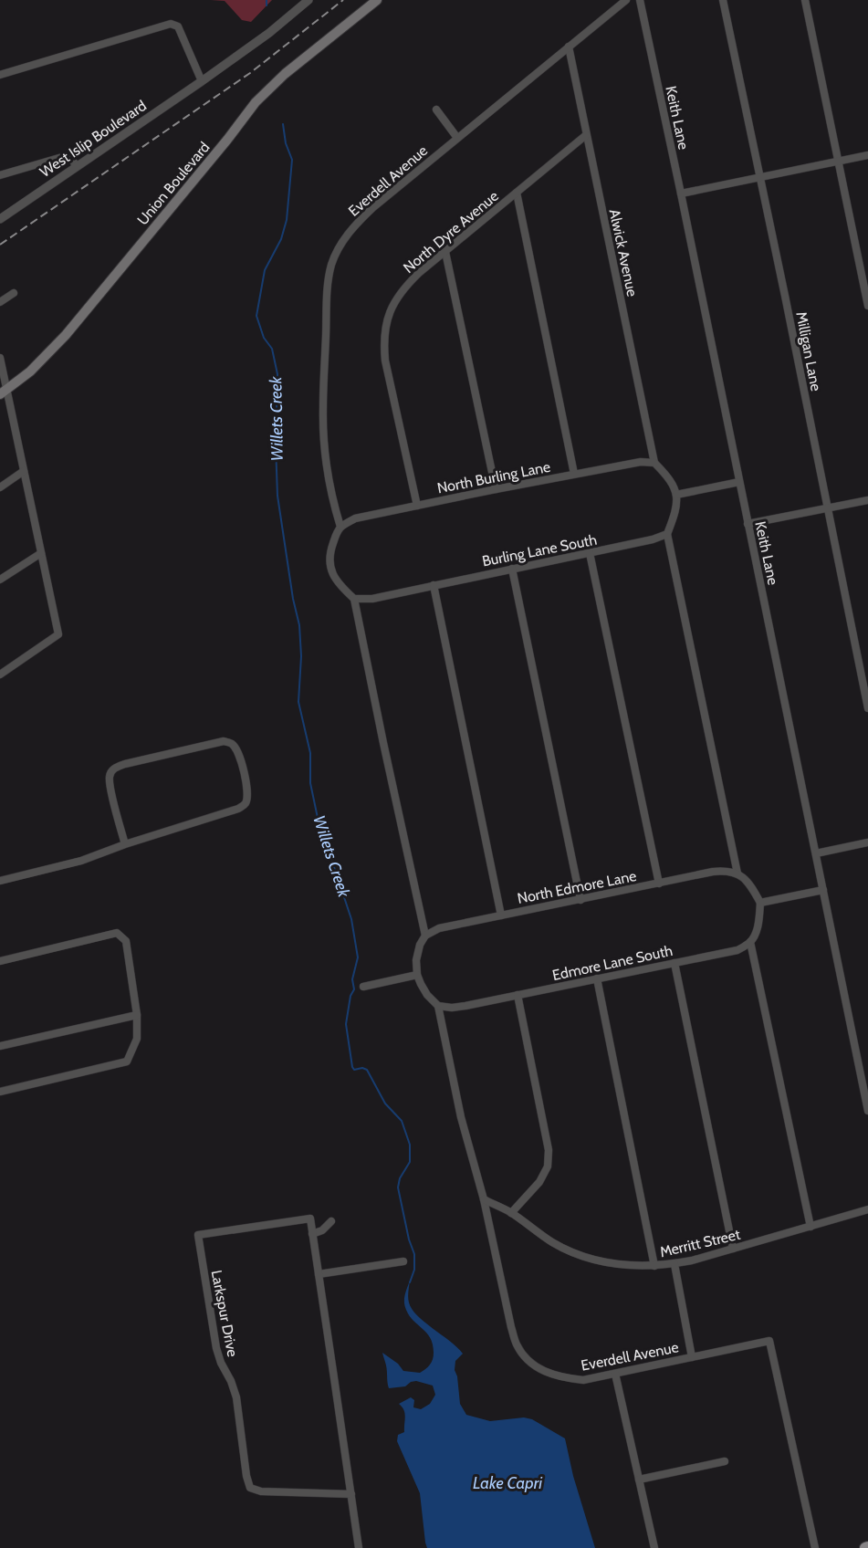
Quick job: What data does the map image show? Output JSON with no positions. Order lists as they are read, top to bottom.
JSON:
{
  "streets": {
    "main road": ["Union Boulevard"],
    "street": [
      "Keith Lane",
      "West Islip Boulevard",
      "Everdell Avenue",
      "North Dyre Avenue",
      "Alwick Avenue",
      "Milligan Lane",
      "North Burling Lane",
      "Burling Lane South",
      "North Edmore Lane",
      "Edmore Lane South",
      "Merritt Street",
      "Larkspur Drive"
    ]
  },
  "crossings": [
    ["Everdell Avenue", "Alwick Avenue"],
    ["Everdell Avenue", "North Burling Lane"],
    ["Everdell Avenue", "Edmore Lane South"],
    ["Everdell Avenue", "Merritt Street"],
    ["North Dyre Avenue", "Alwick Avenue"],
    ["North Dyre Avenue", "North Burling Lane"],
    ["Alwick Avenue", "North Burling Lane"]
  ],
  "water": ["Willets Creek", "Lake Capri"]
}
